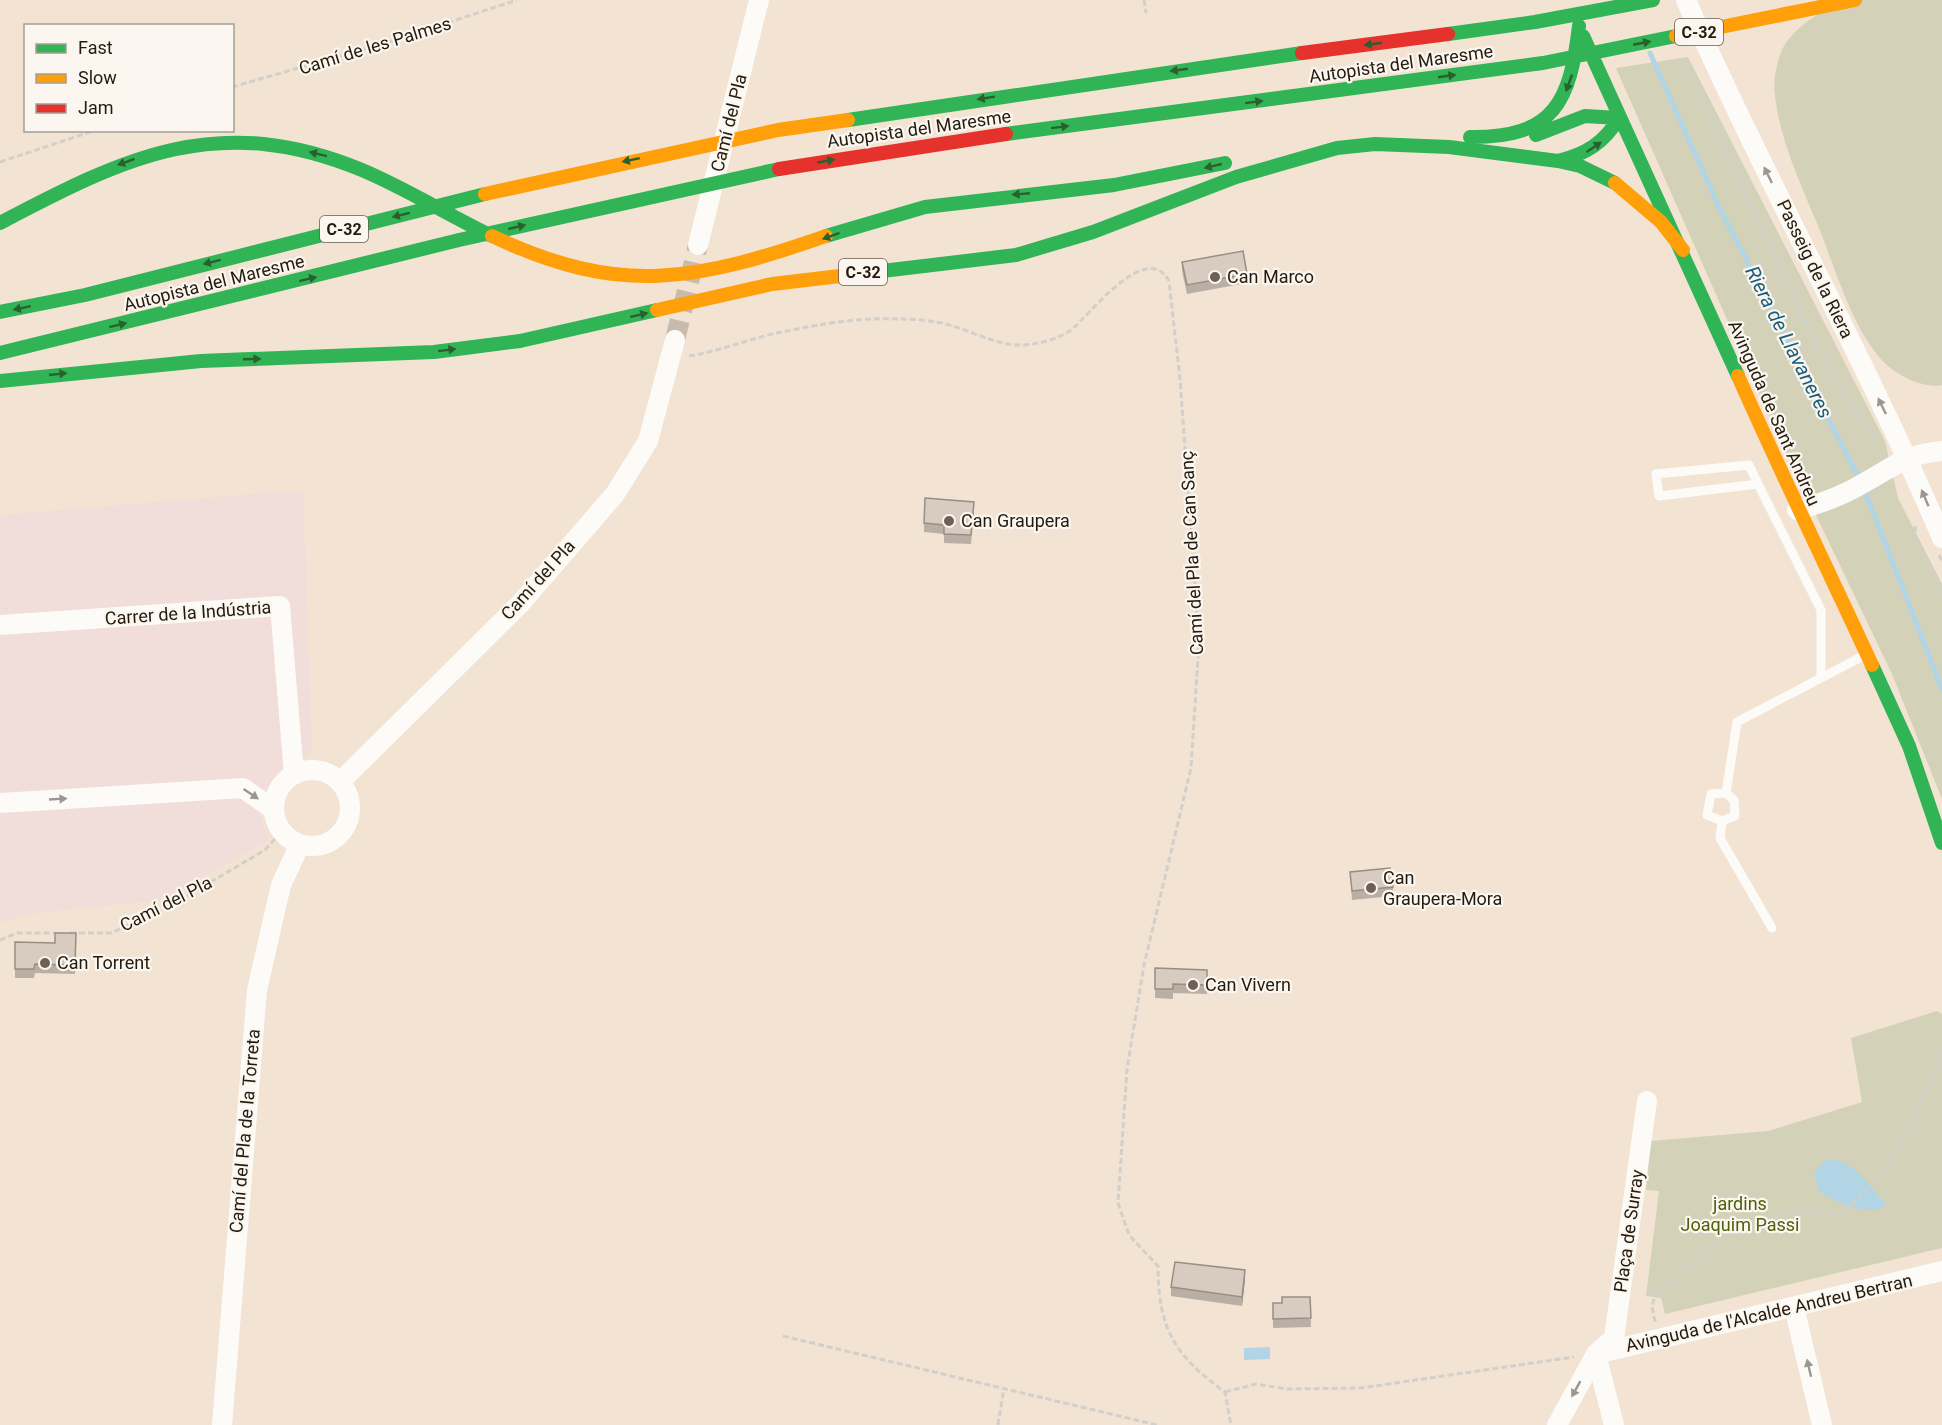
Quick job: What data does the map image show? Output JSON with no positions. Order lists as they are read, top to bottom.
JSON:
{
  "streets": {
    "main road": ["C-32", "Autopista del Maresme", "Avinguda de Sant Andreu"],
    "street": [
      "Camí del Pla",
      "Passeig de la Riera",
      "Carrer de la Indústria",
      "Camí del Pla de la Torreta",
      "Plaça de Surray",
      "Avinguda de l'Alcalde Andreu Bertran"
    ],
    "path": ["Camí de les Palmes", "Camí del Pla de Can Sanç"]
  },
  "crossings": [
    ["C-32", "Avinguda de Sant Andreu"],
    ["Camí del Pla", "Camí del Pla de Can Sanç"],
    ["Camí del Pla", "Carrer de la Indústria"],
    ["Camí del Pla", "Camí del Pla de la Torreta"],
    ["Carrer de la Indústria", "Camí del Pla de la Torreta"],
    ["Plaça de Surray", "Avinguda de l'Alcalde Andreu Bertran"]
  ],
  "one_way": ["Passeig de la Riera"],
  "water": ["Riera de Llavaneres"],
  "parks": ["jardins Joaquim Passi"],
  "places": [
    "Can Marco",
    "Can Graupera",
    "Can Graupera-Mora",
    "Can Torrent",
    "Can Vivern"
  ],
  "legend": ["Fast", "Slow", "Jam"]
}
